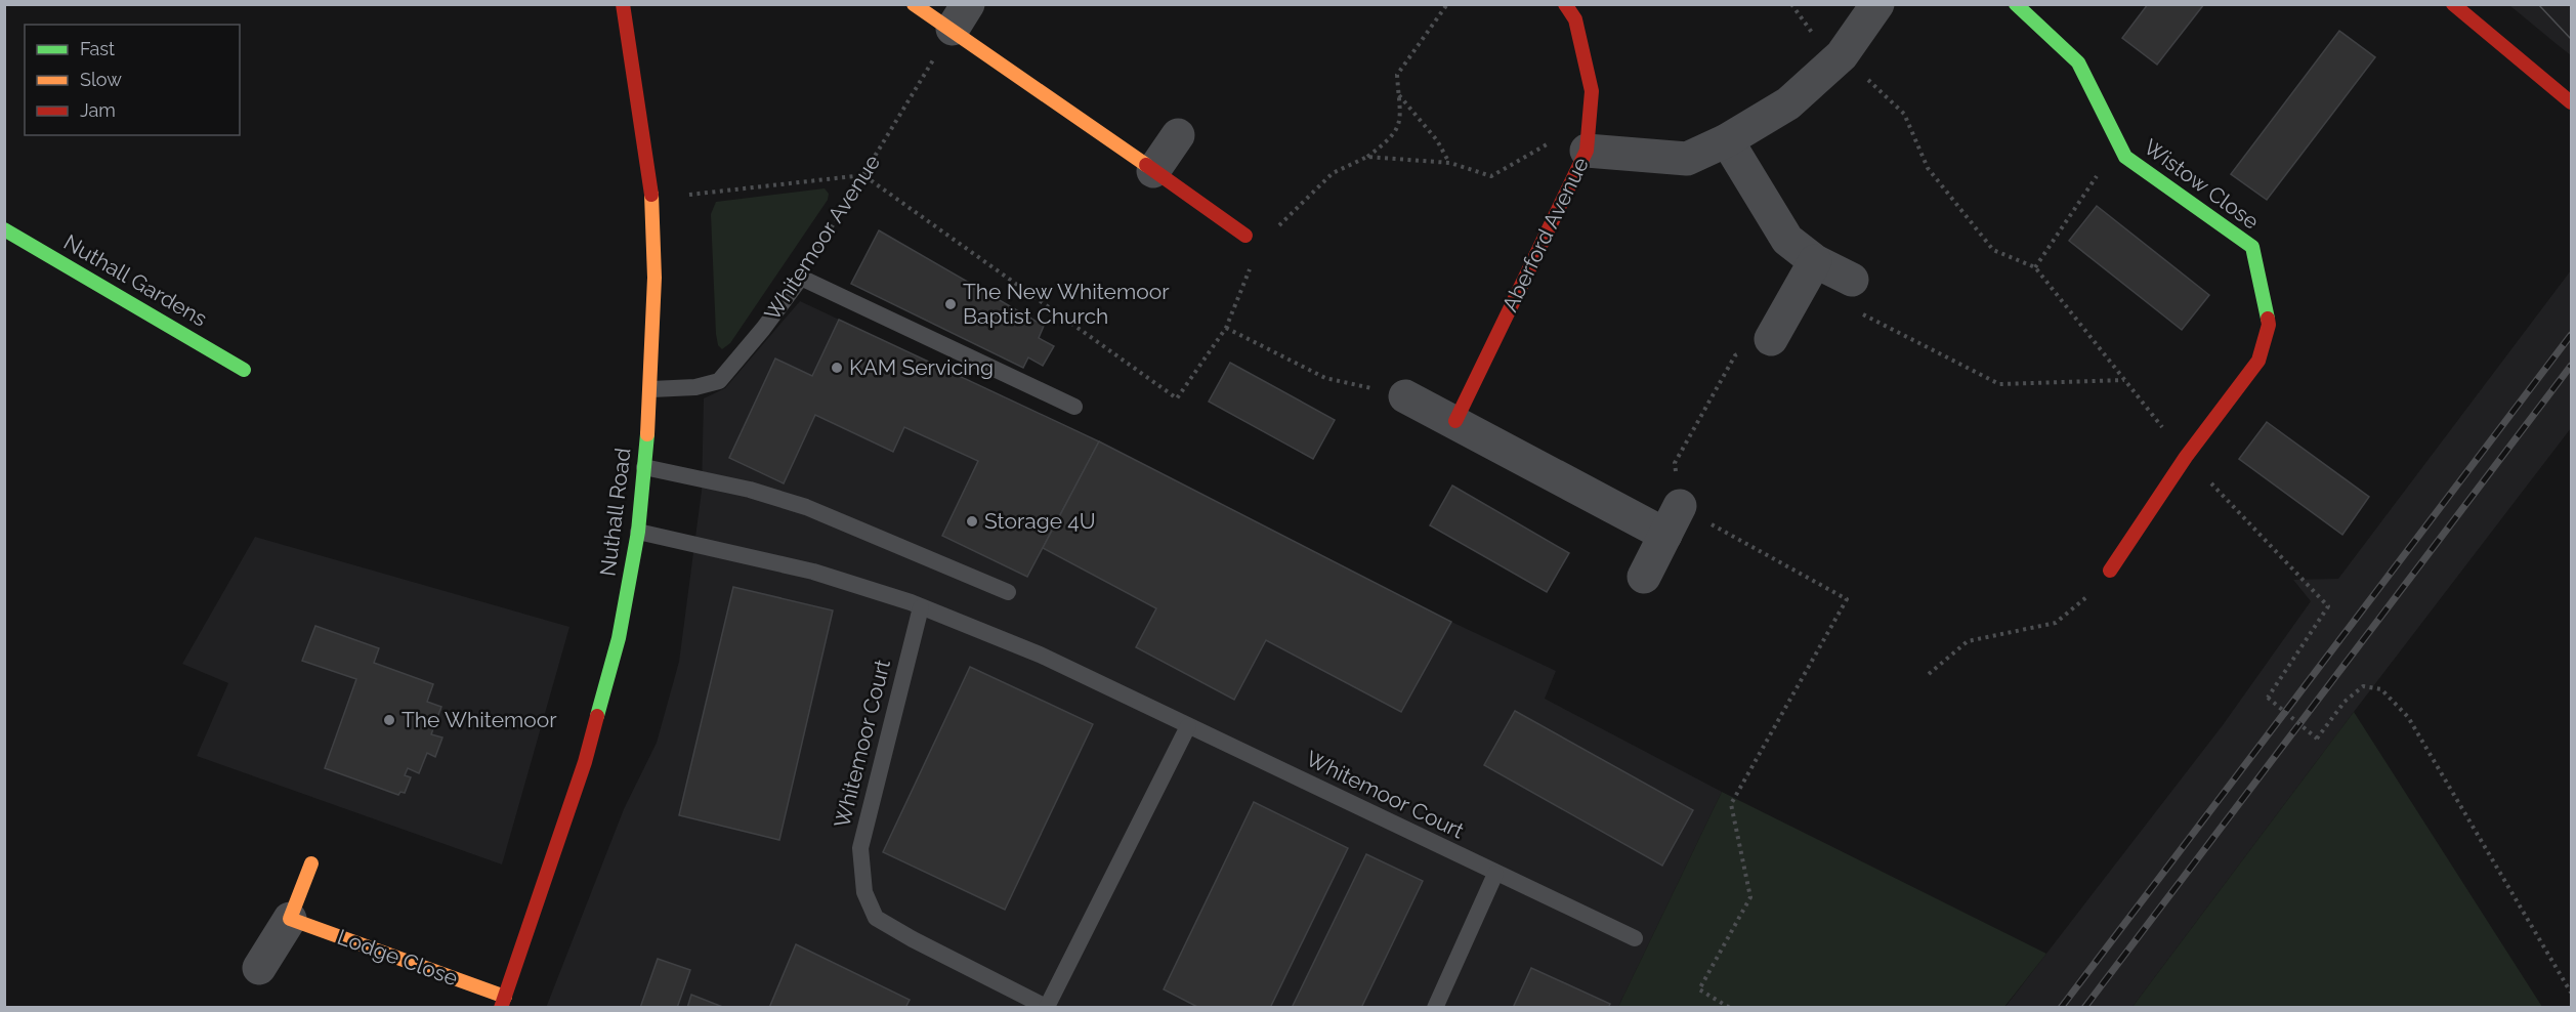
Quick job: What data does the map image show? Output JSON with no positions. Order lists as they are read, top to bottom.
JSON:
{
  "streets": {
    "street": [
      "Wistow Close",
      "Aberford Avenue",
      "Nuthall Gardens",
      "Nuthall Road",
      "Lodge Close"
    ],
    "lane": ["Whitemoor Avenue", "Whitemoor Court"]
  },
  "crossings": [
    ["Whitemoor Avenue", "Nuthall Road"],
    ["Nuthall Road", "Whitemoor Court"],
    ["Nuthall Road", "Lodge Close"]
  ],
  "places": [
    "The New Whitemoor Baptist Church",
    "KAM Servicing",
    "Storage 4U",
    "The Whitemoor"
  ],
  "legend": ["Fast", "Slow", "Jam"]
}
